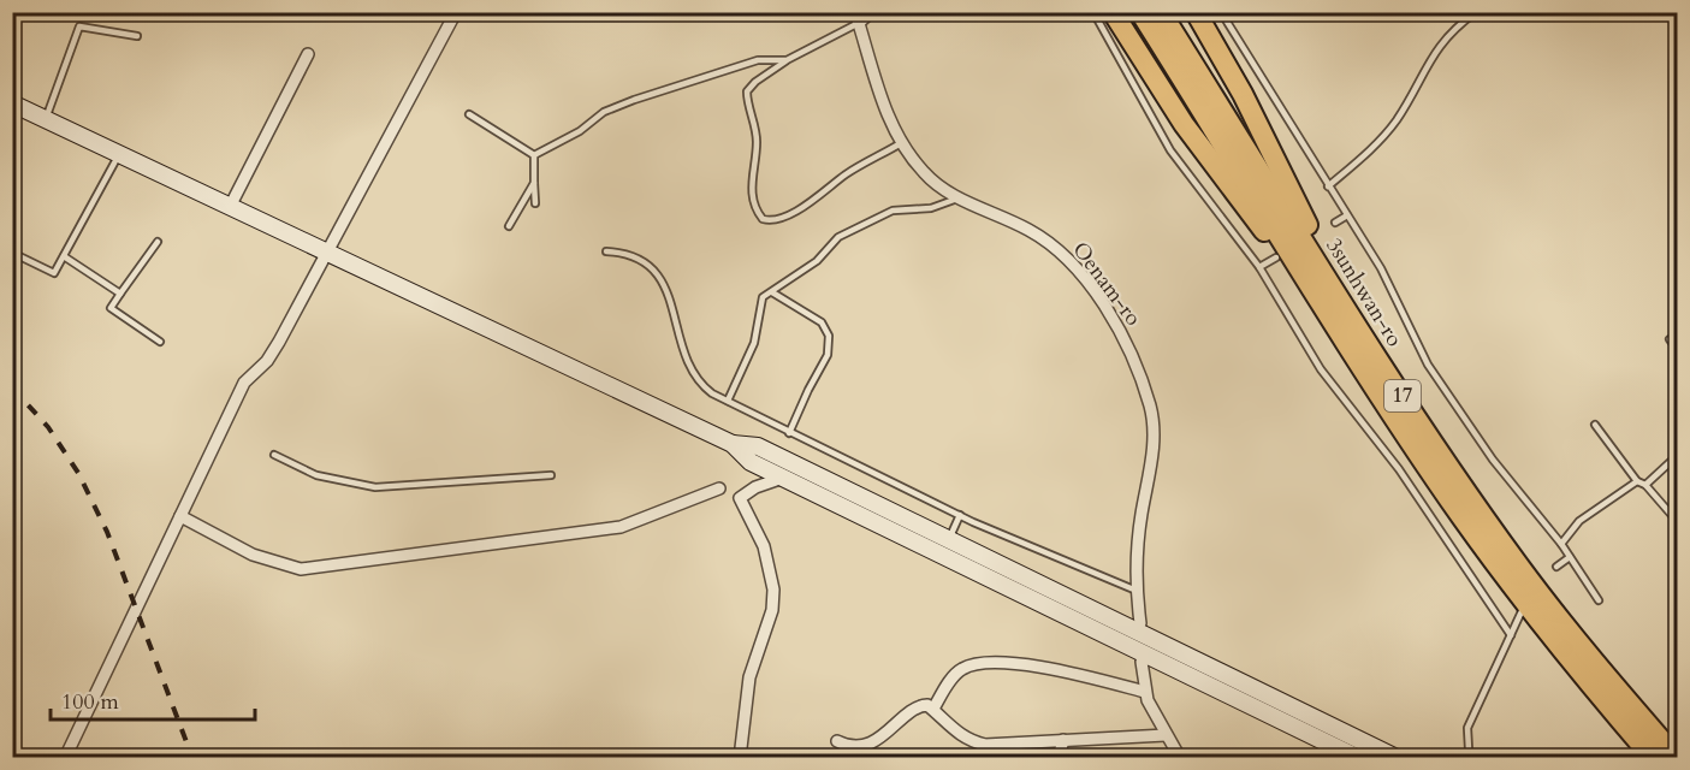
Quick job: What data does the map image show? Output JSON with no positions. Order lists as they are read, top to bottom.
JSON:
{
  "streets": {
    "highway": ["3sunhwan-ro", "17"],
    "street": ["Oenam-ro"]
  },
  "scale_bar": "100 m"
}
